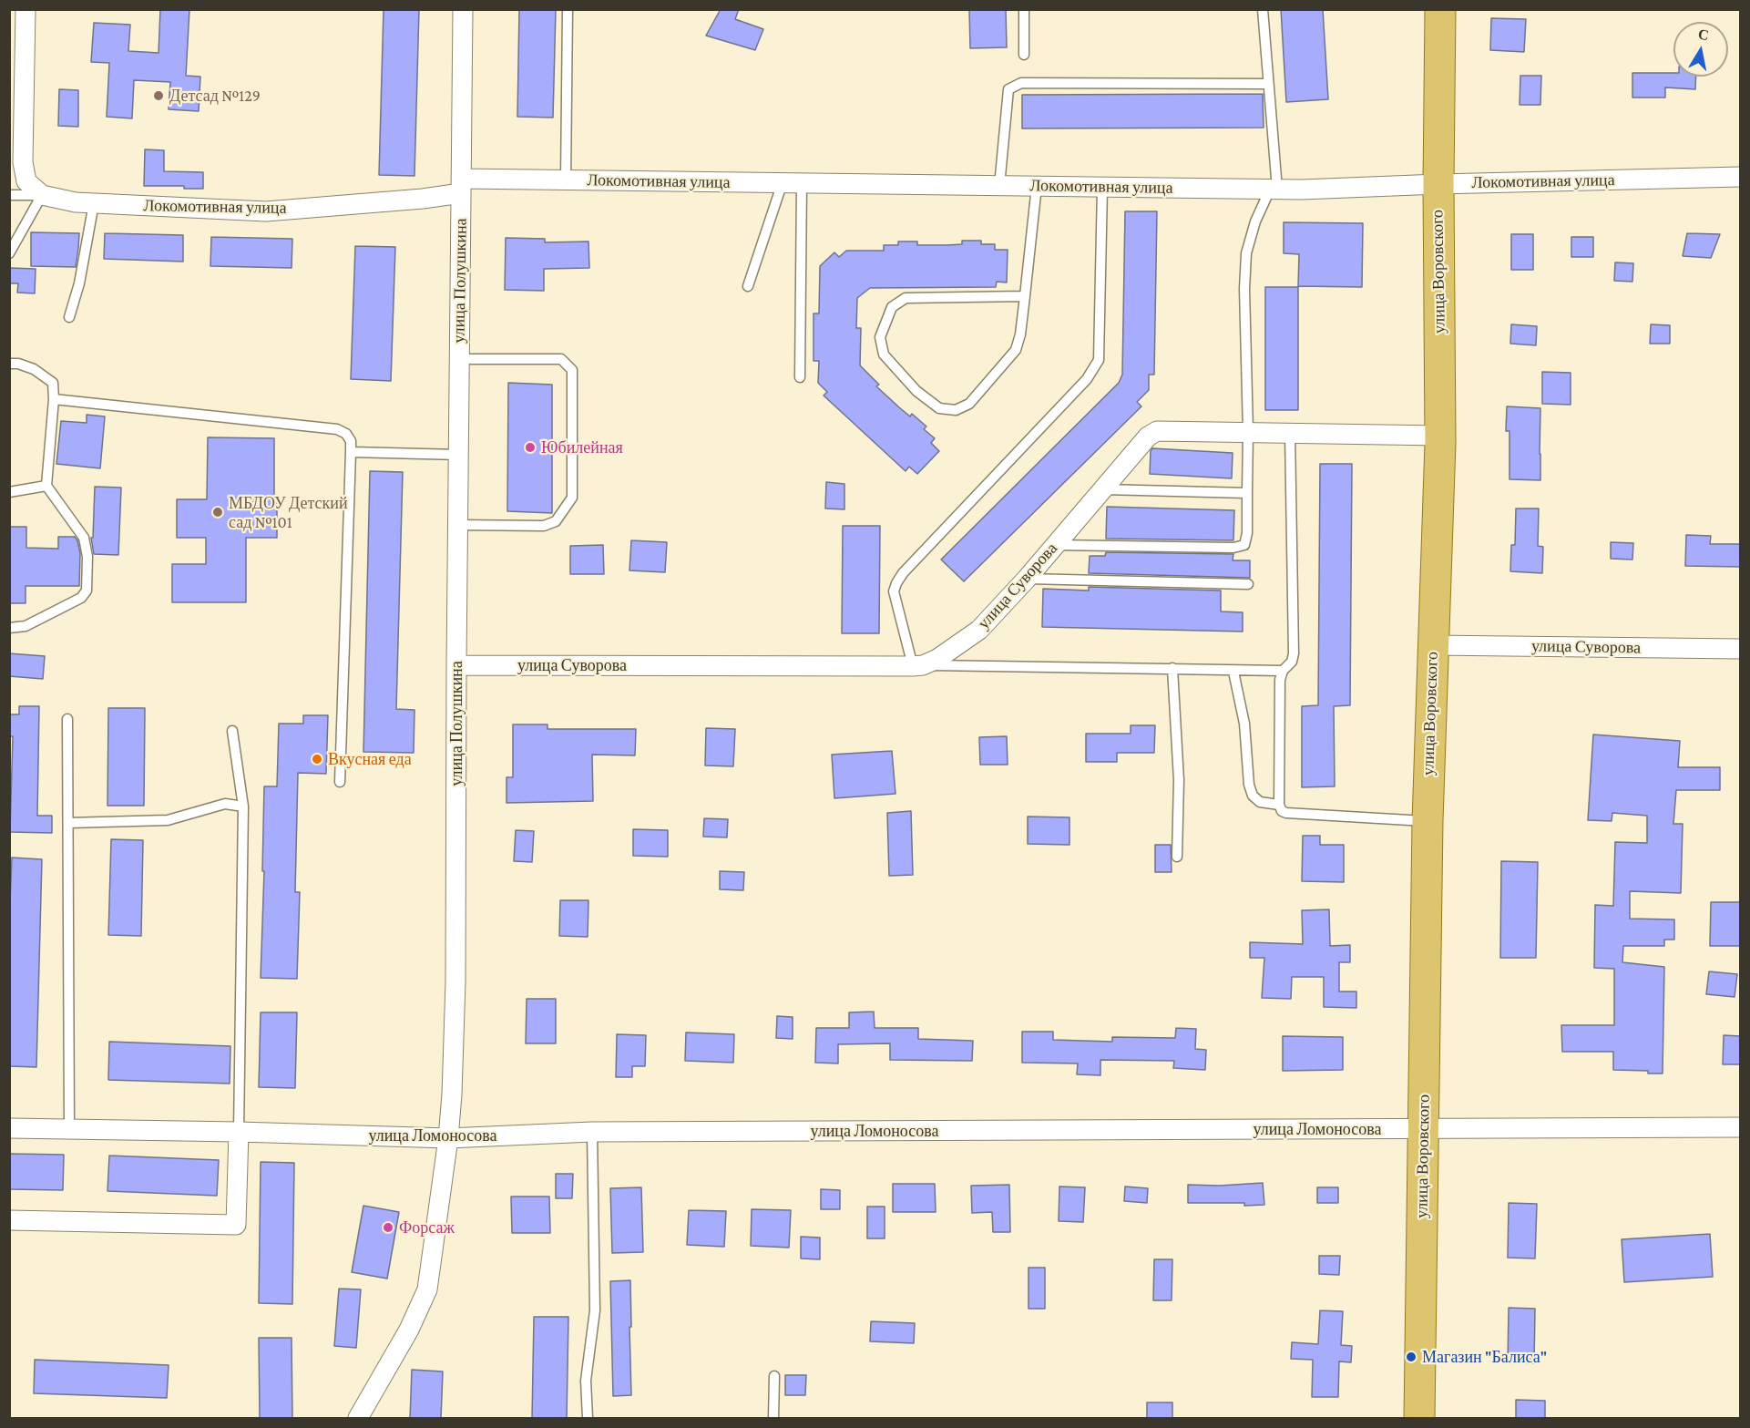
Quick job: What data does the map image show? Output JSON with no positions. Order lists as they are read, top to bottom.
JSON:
{
  "streets": {
    "main road": ["улица Воровского"],
    "street": [
      "Локомотивная улица",
      "улица Полушкина",
      "улица Суворова",
      "улица Ломоносова"
    ]
  },
  "crossings": [
    ["Локомотивная улица", "улица Воровского"],
    ["Локомотивная улица", "улица Полушкина"],
    ["улица Воровского", "улица Суворова"],
    ["улица Воровского", "улица Ломоносова"],
    ["улица Полушкина", "улица Суворова"],
    ["улица Полушкина", "улица Ломоносова"]
  ],
  "places": [
    "Детсад №129",
    "Юбилейная",
    "МБДОУ Детский сад №101",
    "Вкусная еда",
    "Форсаж",
    "Магазин \"Балиса\""
  ],
  "north": "top"
}
